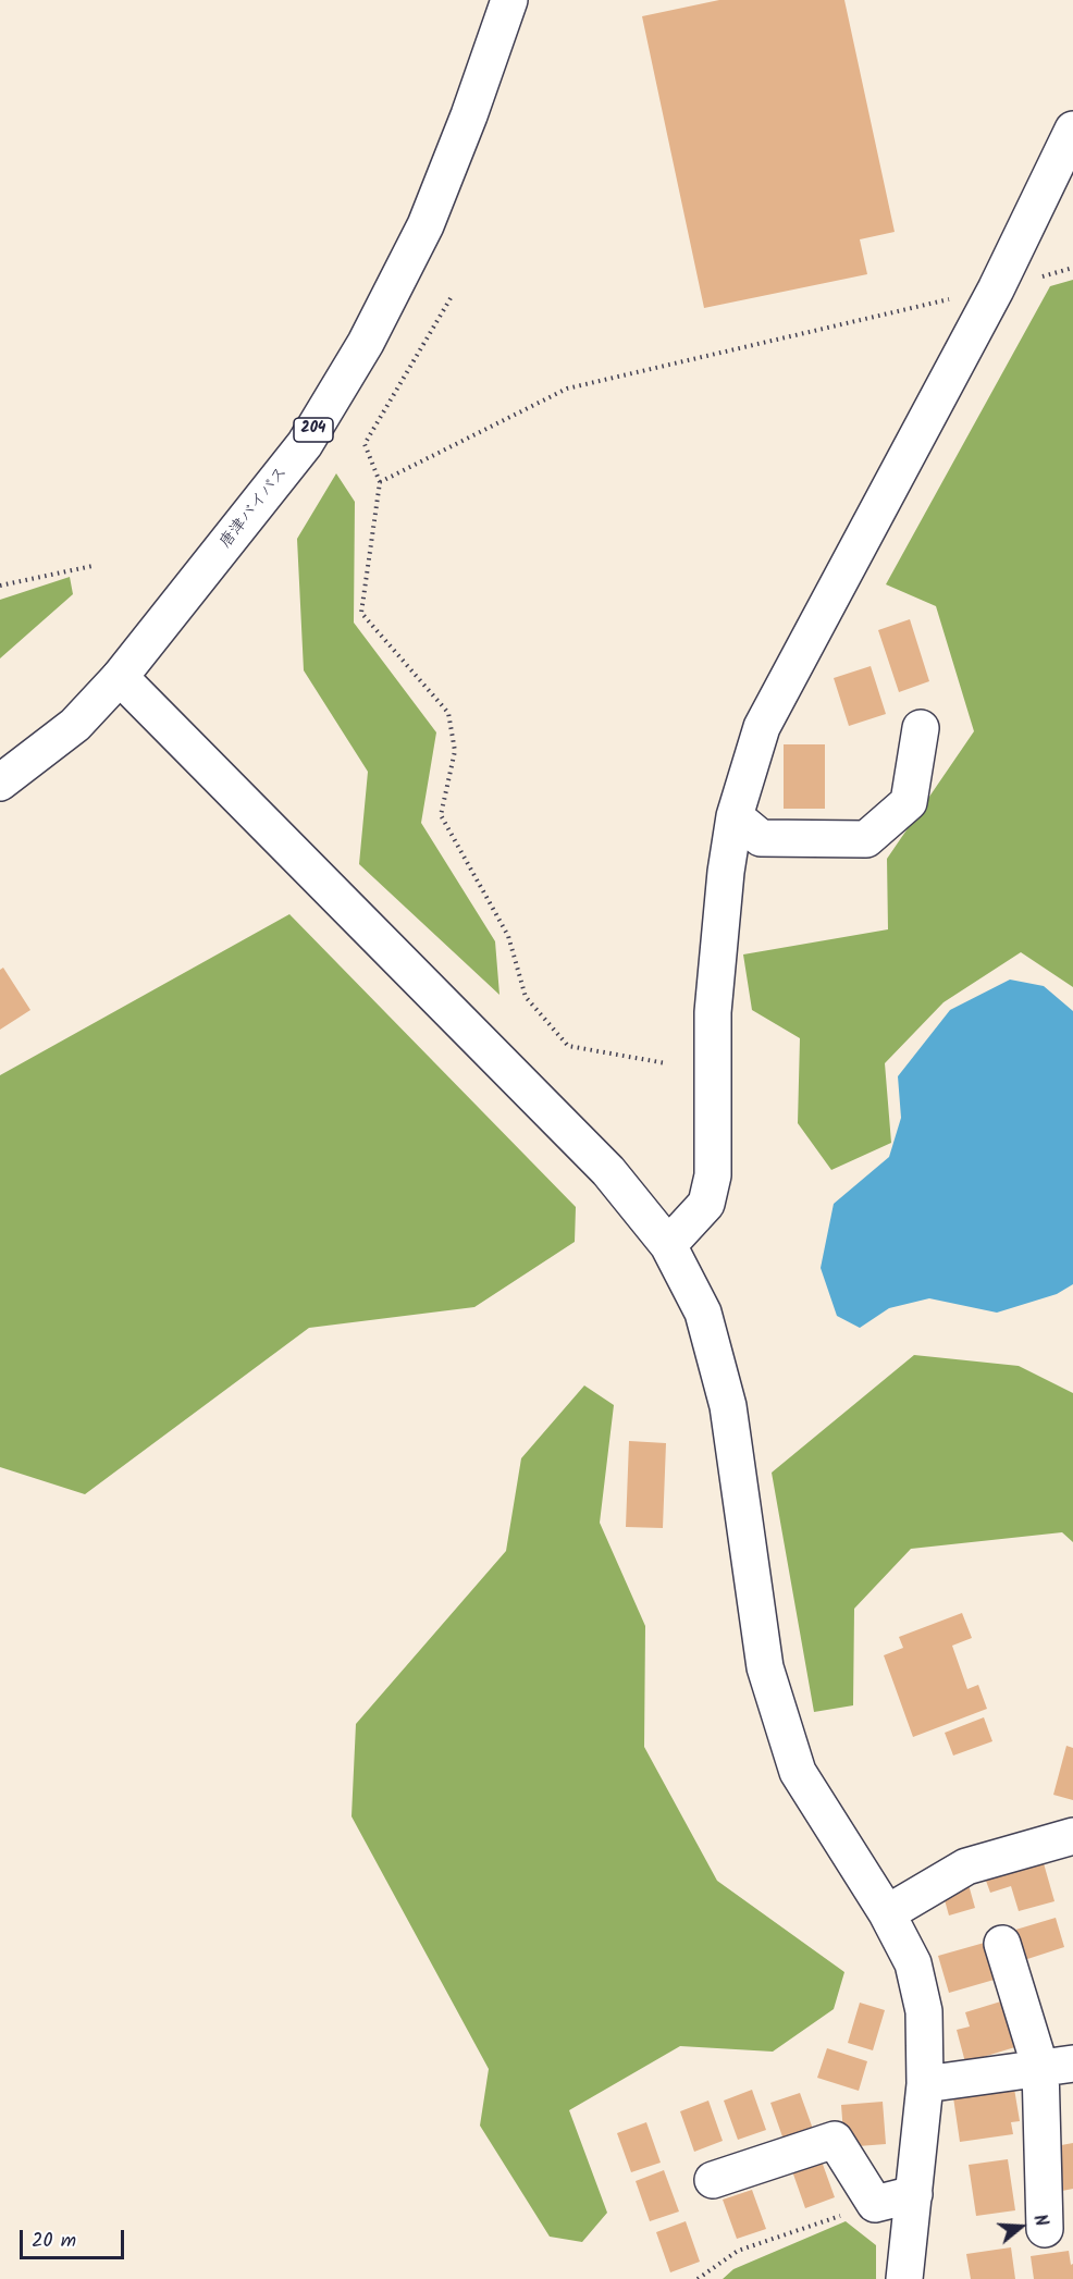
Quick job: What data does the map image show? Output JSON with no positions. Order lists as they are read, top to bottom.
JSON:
{
  "streets": {
    "main road": ["204", "唐津バイパス"]
  },
  "scale_bar": "20 m",
  "north": "right"
}
